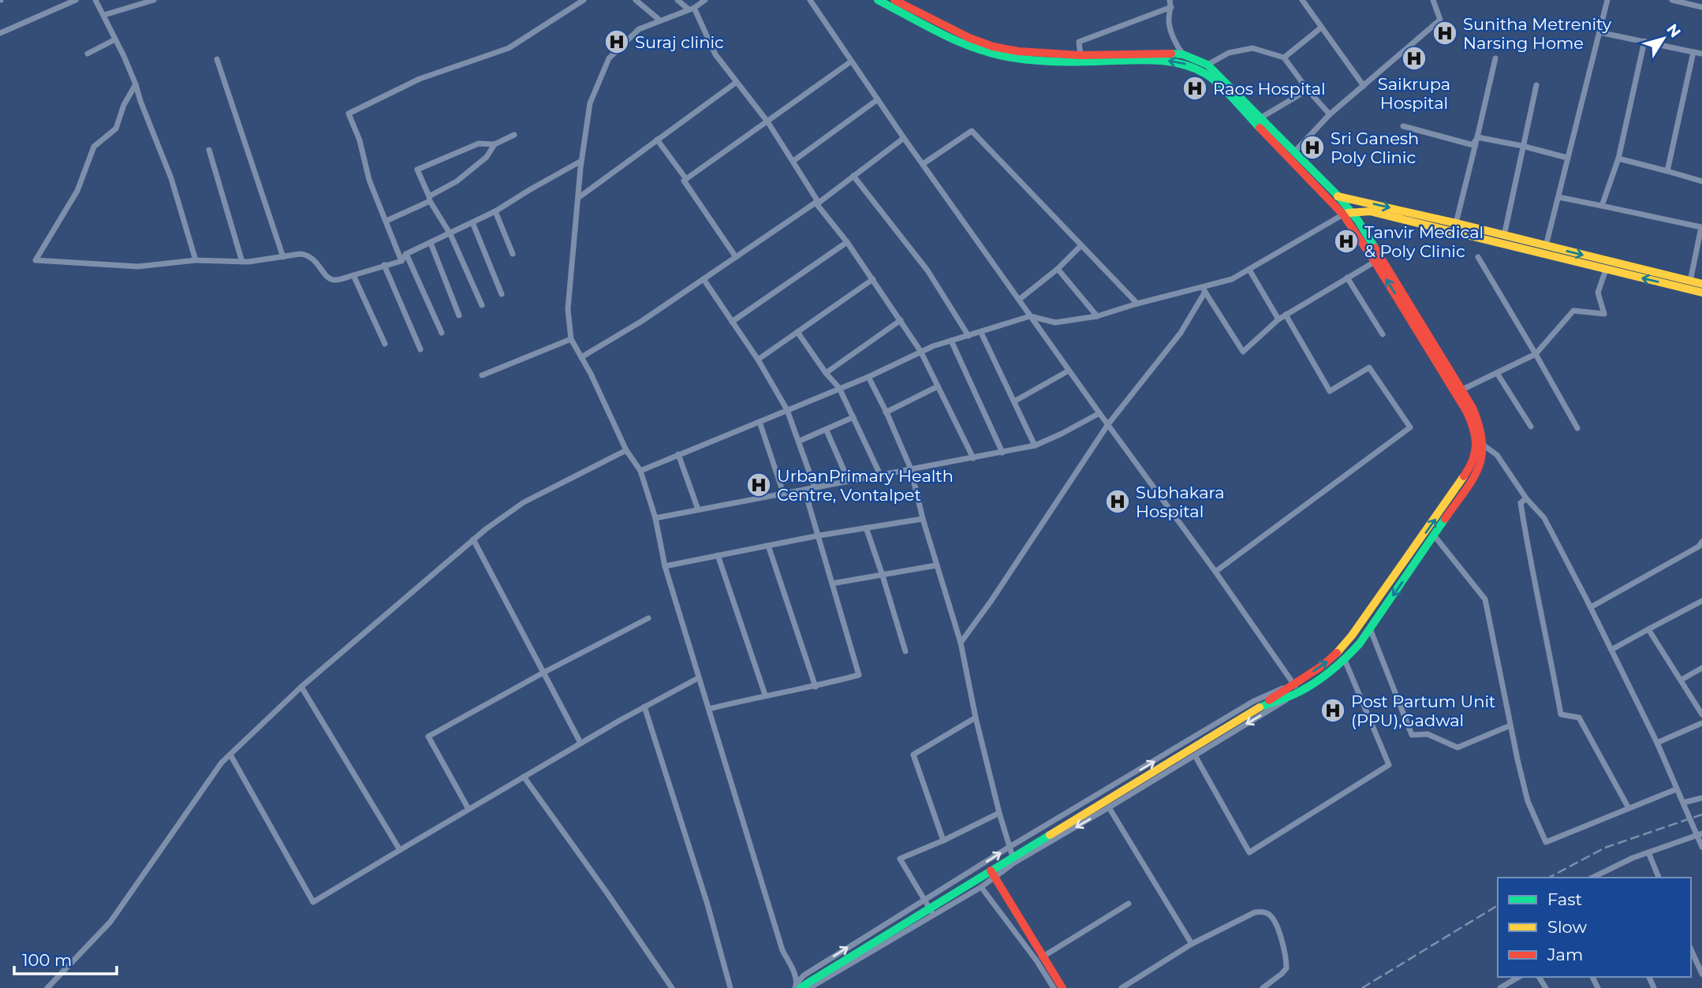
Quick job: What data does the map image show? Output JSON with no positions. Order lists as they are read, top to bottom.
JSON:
{
  "places": {
    "hospital": [
      "Sunitha Metrenity Narsing Home",
      "Suraj clinic",
      "Saikrupa Hospital",
      "Raos Hospital",
      "Sri Ganesh Poly Clinic",
      "Tanvir Medical & Poly Clinic",
      "UrbanPrimary Health Centre, Vontalpet",
      "Subhakara Hospital",
      "Post Partum Unit (PPU),Gadwal"
    ]
  },
  "legend": ["Fast", "Slow", "Jam"],
  "scale_bar": "100 m",
  "north": "top right"
}
